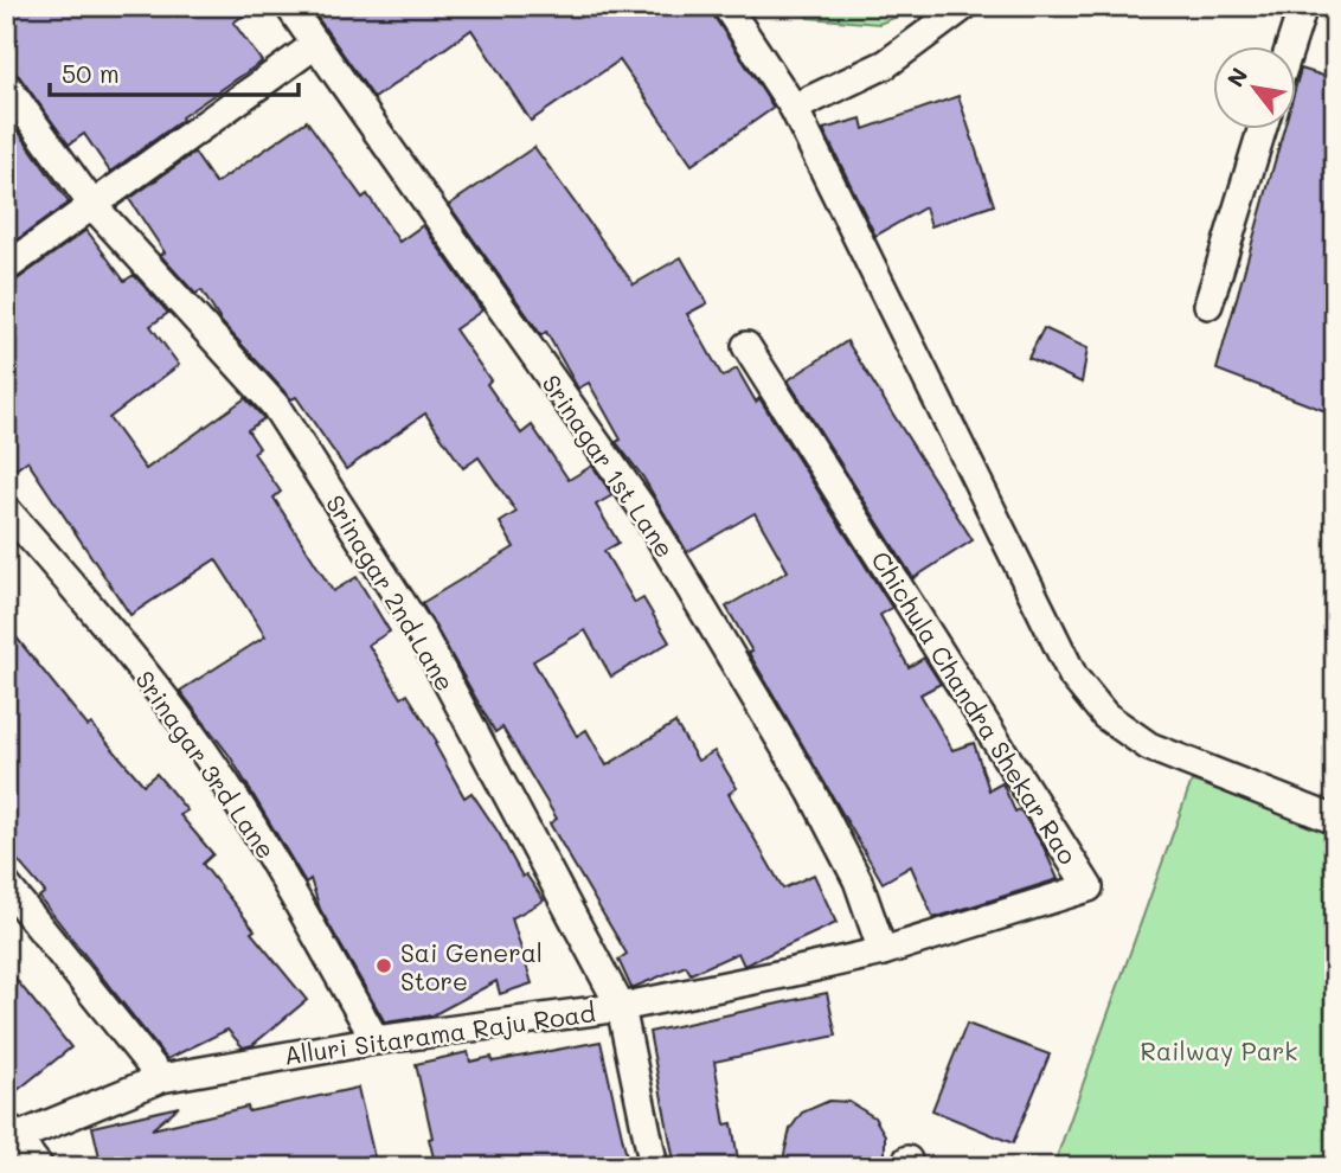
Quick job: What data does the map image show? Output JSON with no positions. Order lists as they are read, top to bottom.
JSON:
{
  "streets": {
    "street": [
      "Srinagar 1st Lane",
      "Srinagar 2nd Lane",
      "Chichula Chandra Shekar Rao",
      "Srinagar 3rd Lane",
      "Alluri Sitarama Raju Road"
    ]
  },
  "crossings": [
    ["Srinagar 1st Lane", "Chichula Chandra Shekar Rao"],
    ["Srinagar 1st Lane", "Alluri Sitarama Raju Road"],
    ["Srinagar 2nd Lane", "Alluri Sitarama Raju Road"],
    ["Chichula Chandra Shekar Rao", "Alluri Sitarama Raju Road"],
    ["Srinagar 3rd Lane", "Alluri Sitarama Raju Road"]
  ],
  "parks": ["Railway Park"],
  "places": ["Sai General Store"],
  "scale_bar": "50 m",
  "north": "top left"
}
